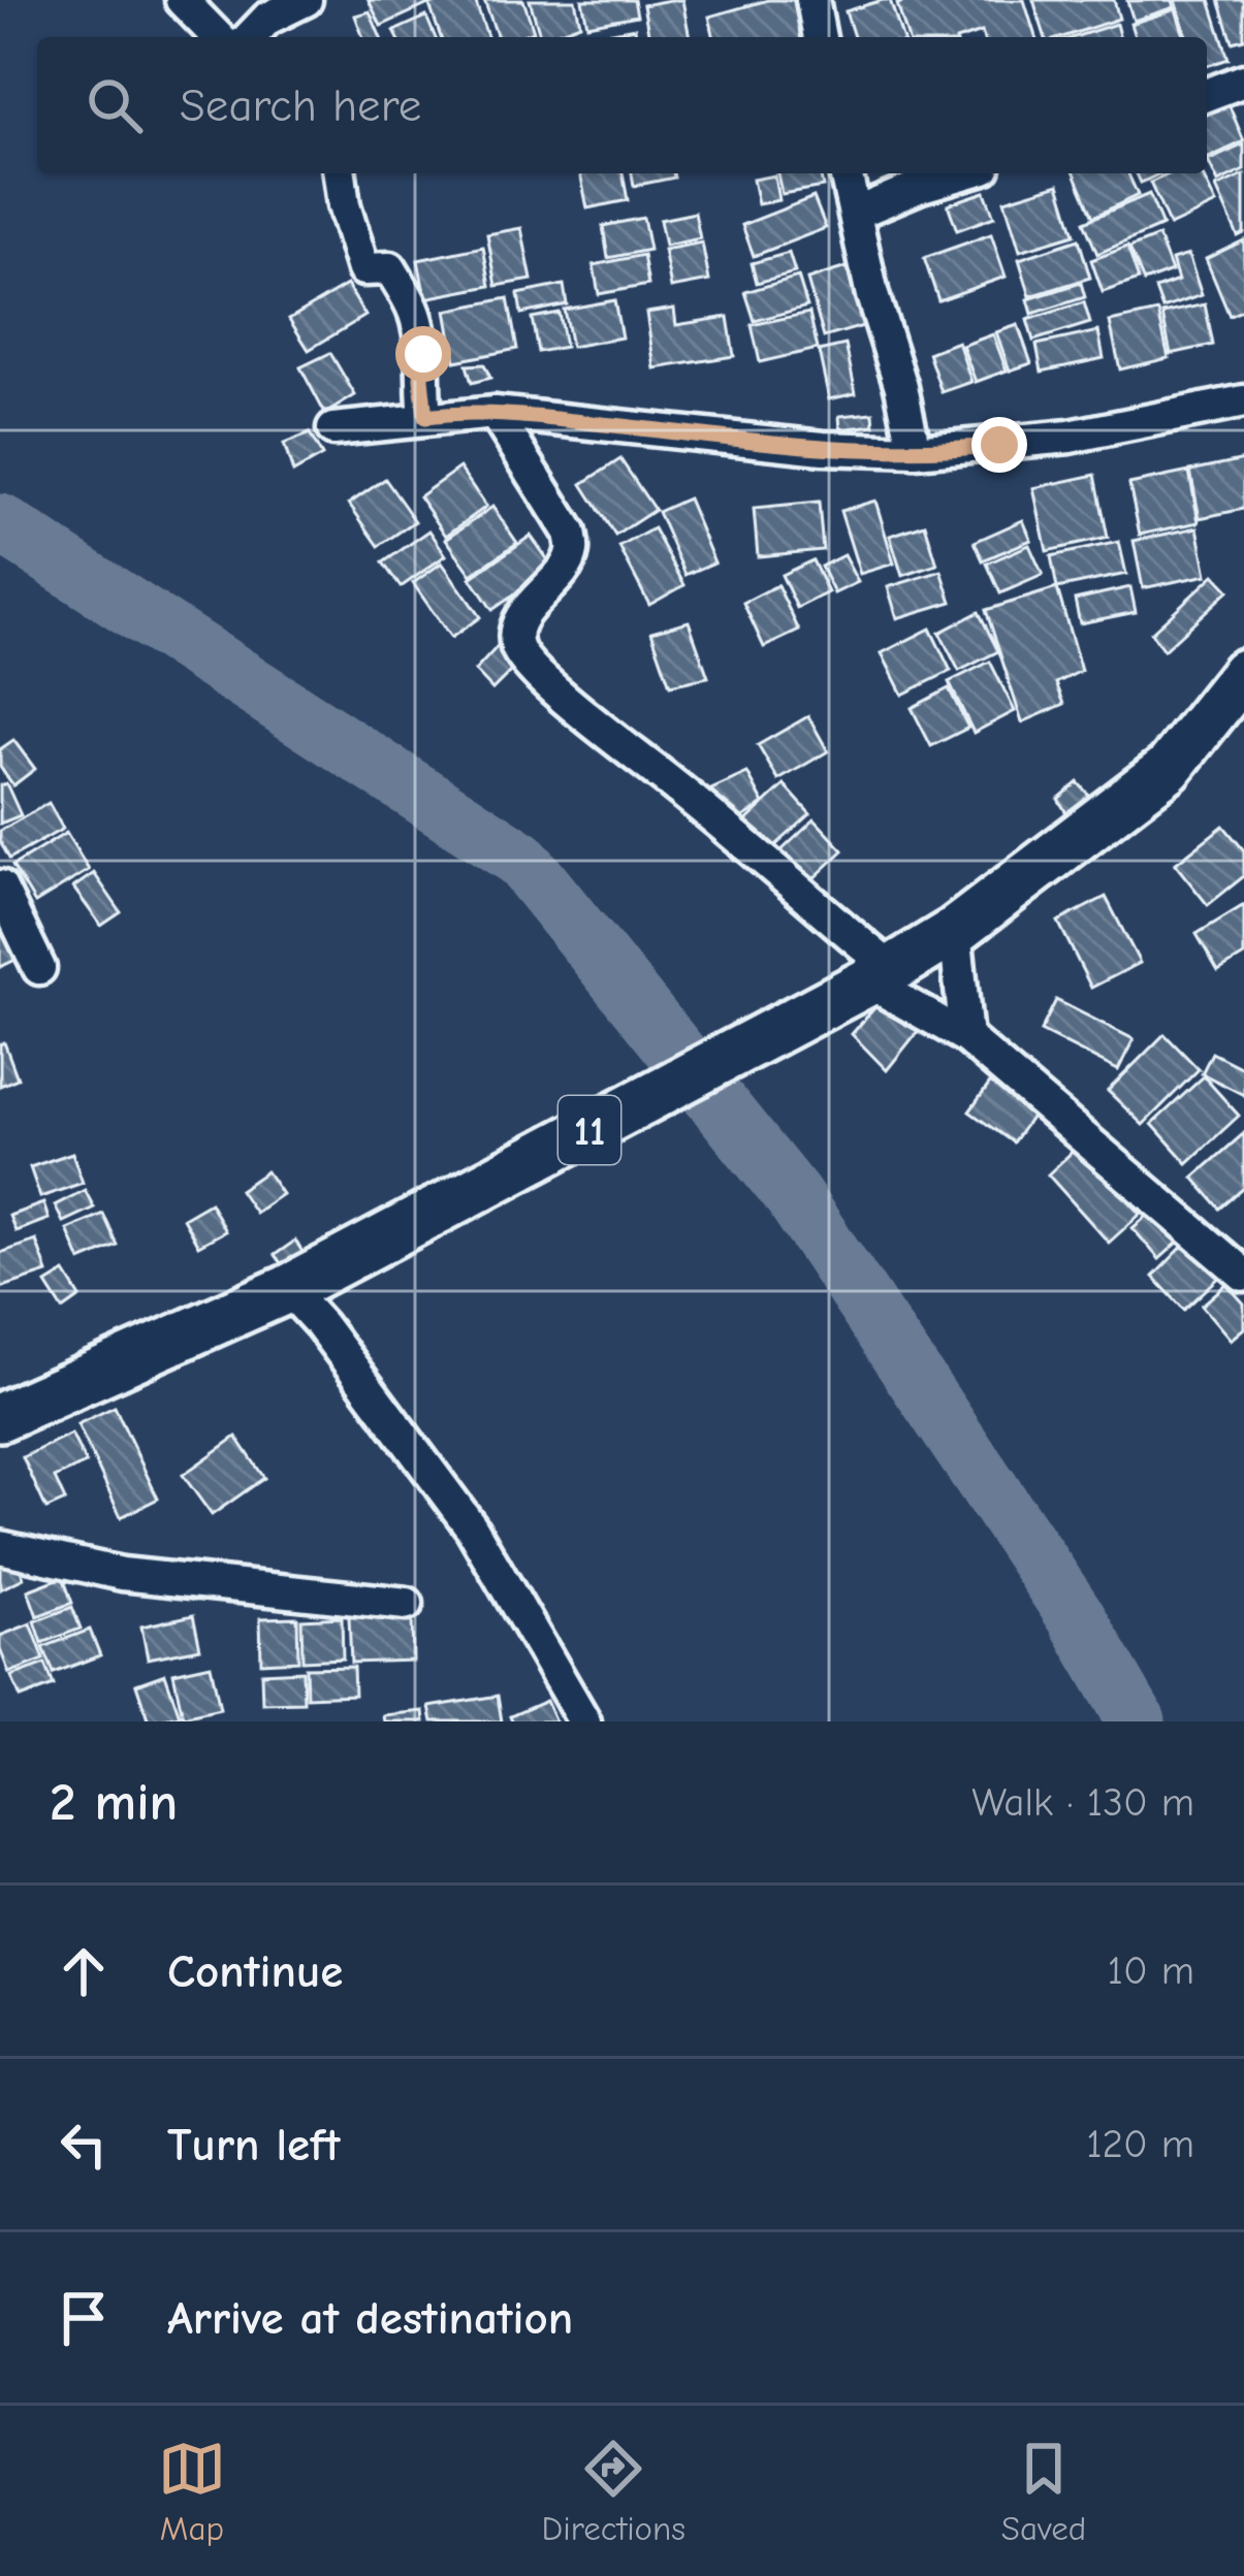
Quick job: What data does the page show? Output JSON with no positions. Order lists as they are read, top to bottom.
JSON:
{
  "streets": {
    "highway": ["11"]
  },
  "page": {
    "search": "Search here",
    "heading": ["2 min", "Walk · 130 m"],
    "list": [
      ["Continue", "10 m"],
      ["Turn left", "120 m"],
      "Arrive at destination"
    ],
    "nav": ["Map", "Directions", "Saved"]
  }
}
